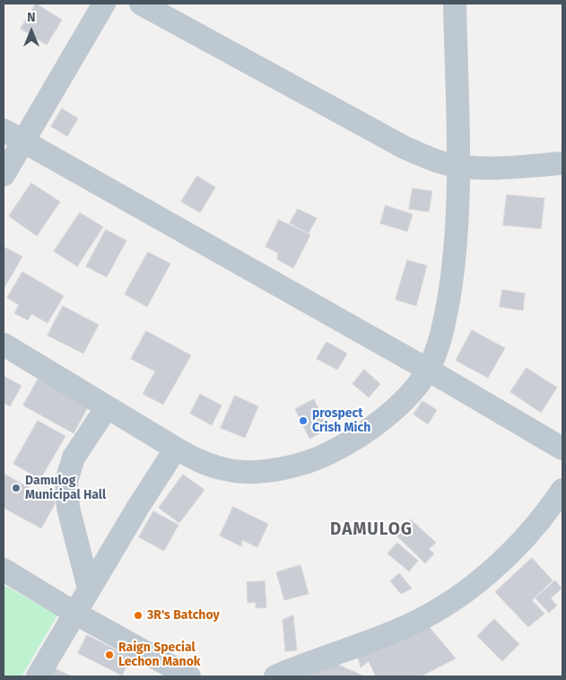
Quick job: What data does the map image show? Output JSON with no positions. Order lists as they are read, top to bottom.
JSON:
{
  "districts": ["DAMULOG"],
  "places": [
    "prospect Crish Mich",
    "Damulog Municipal Hall",
    "3R's Batchoy",
    "Raign Special Lechon Manok"
  ],
  "north": "top"
}
